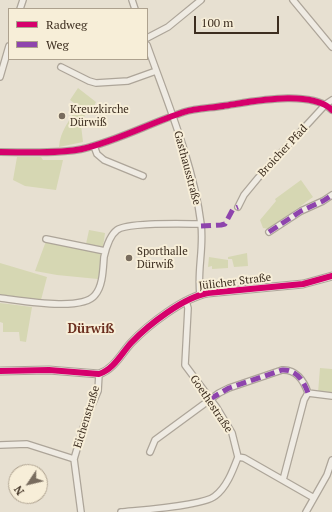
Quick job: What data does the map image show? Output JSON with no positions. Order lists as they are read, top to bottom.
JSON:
{
  "streets": {
    "street": [
      "Broicher Pfad",
      "Gasthausstraße",
      "Jülicher Straße",
      "Goethestraße",
      "Eichenstraße"
    ]
  },
  "crossings": [
    ["Gasthausstraße", "Jülicher Straße"],
    ["Jülicher Straße", "Goethestraße"],
    ["Jülicher Straße", "Eichenstraße"]
  ],
  "districts": ["Dürwiß"],
  "places": ["Kreuzkirche Dürwiß", "Sporthalle Dürwiß"],
  "legend": ["Radweg", "Weg"],
  "scale_bar": "100 m",
  "north": "bottom left"
}
